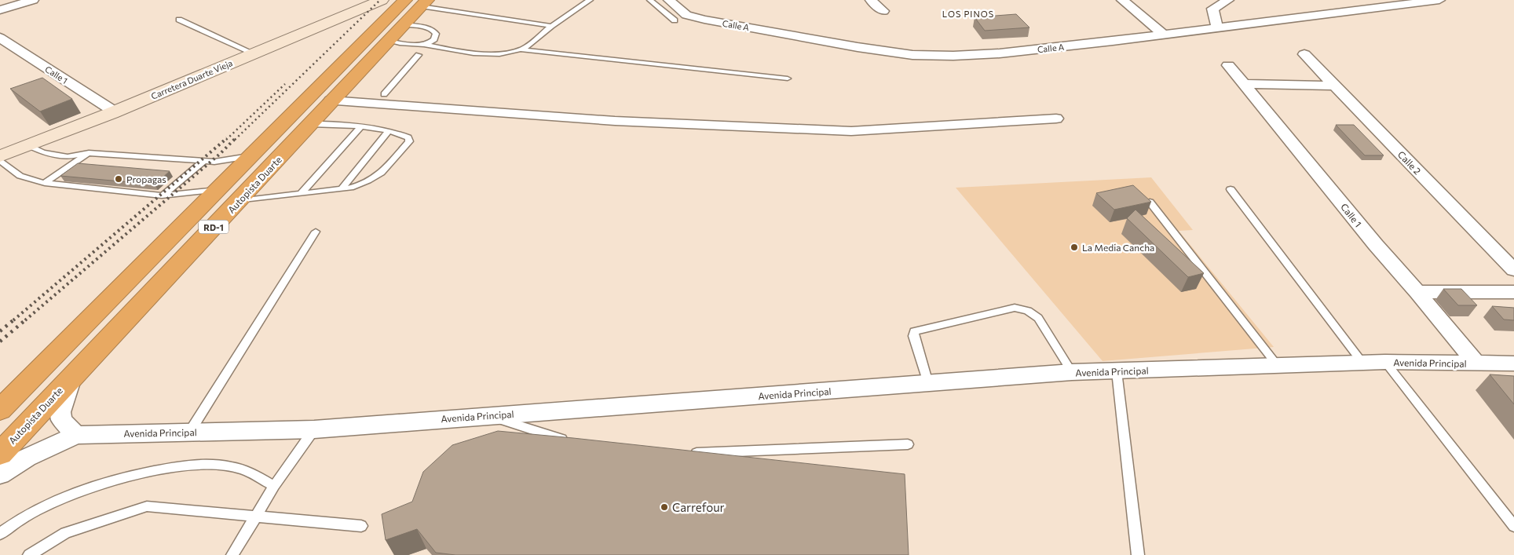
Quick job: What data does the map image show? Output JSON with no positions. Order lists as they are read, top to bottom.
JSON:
{
  "streets": {
    "highway": ["Autopista Duarte", "RD-1"],
    "main road": ["Carretera Duarte Vieja"],
    "street": [
      "Calle A",
      "Calle 1",
      "Calle 2",
      "Avenida Principal"
    ]
  },
  "crossings": [
    ["Calle 1", "Carretera Duarte Vieja"],
    ["Calle 1", "Avenida Principal"]
  ],
  "districts": ["LOS PINOS"],
  "places": ["Propagas", "La Media Cancha", "Carrefour"]
}
